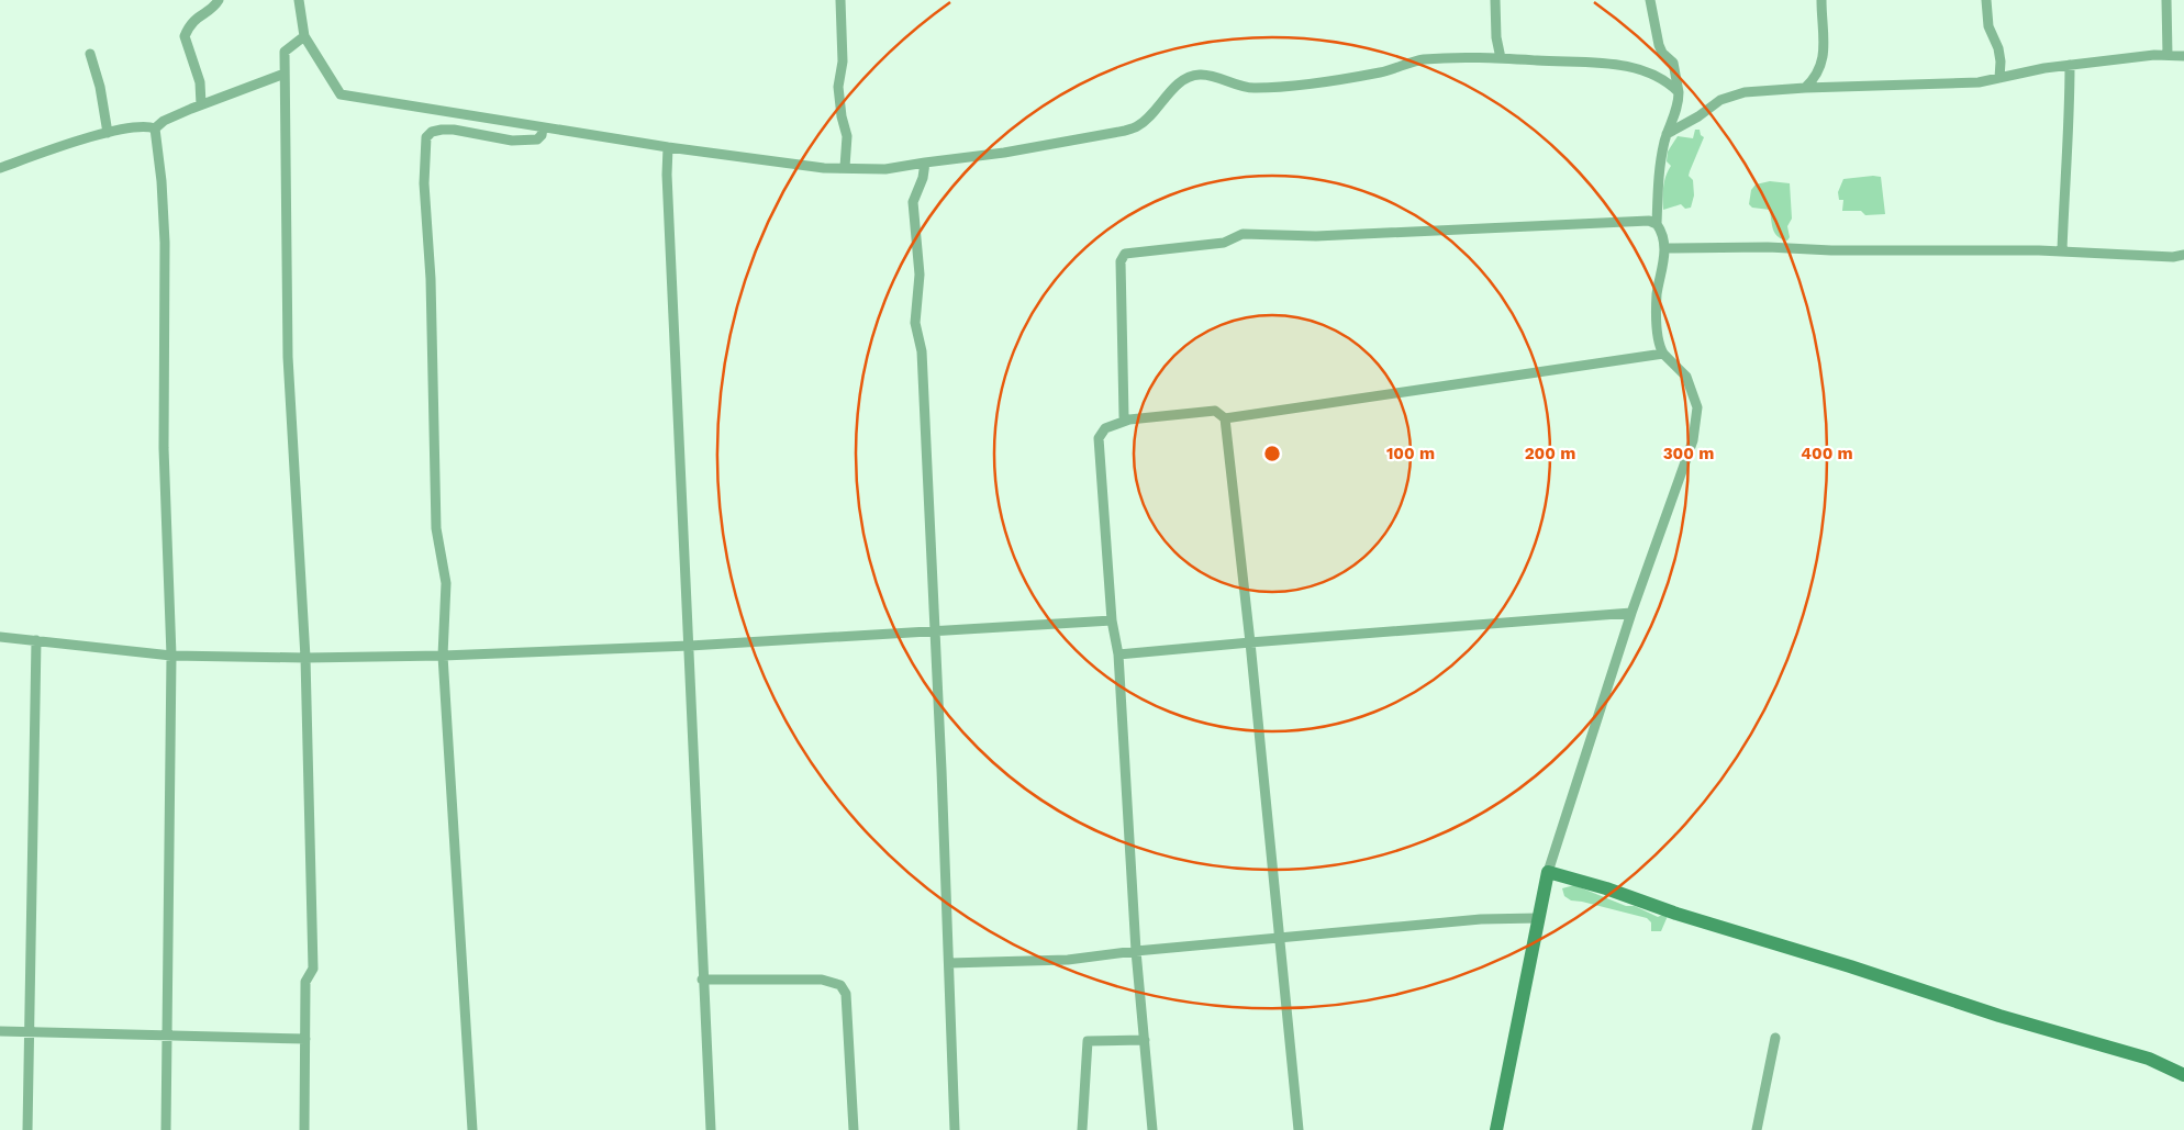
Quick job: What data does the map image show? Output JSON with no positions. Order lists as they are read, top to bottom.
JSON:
{
  "rings": [
    "100 m",
    "200 m",
    "300 m",
    "400 m"
  ]
}
